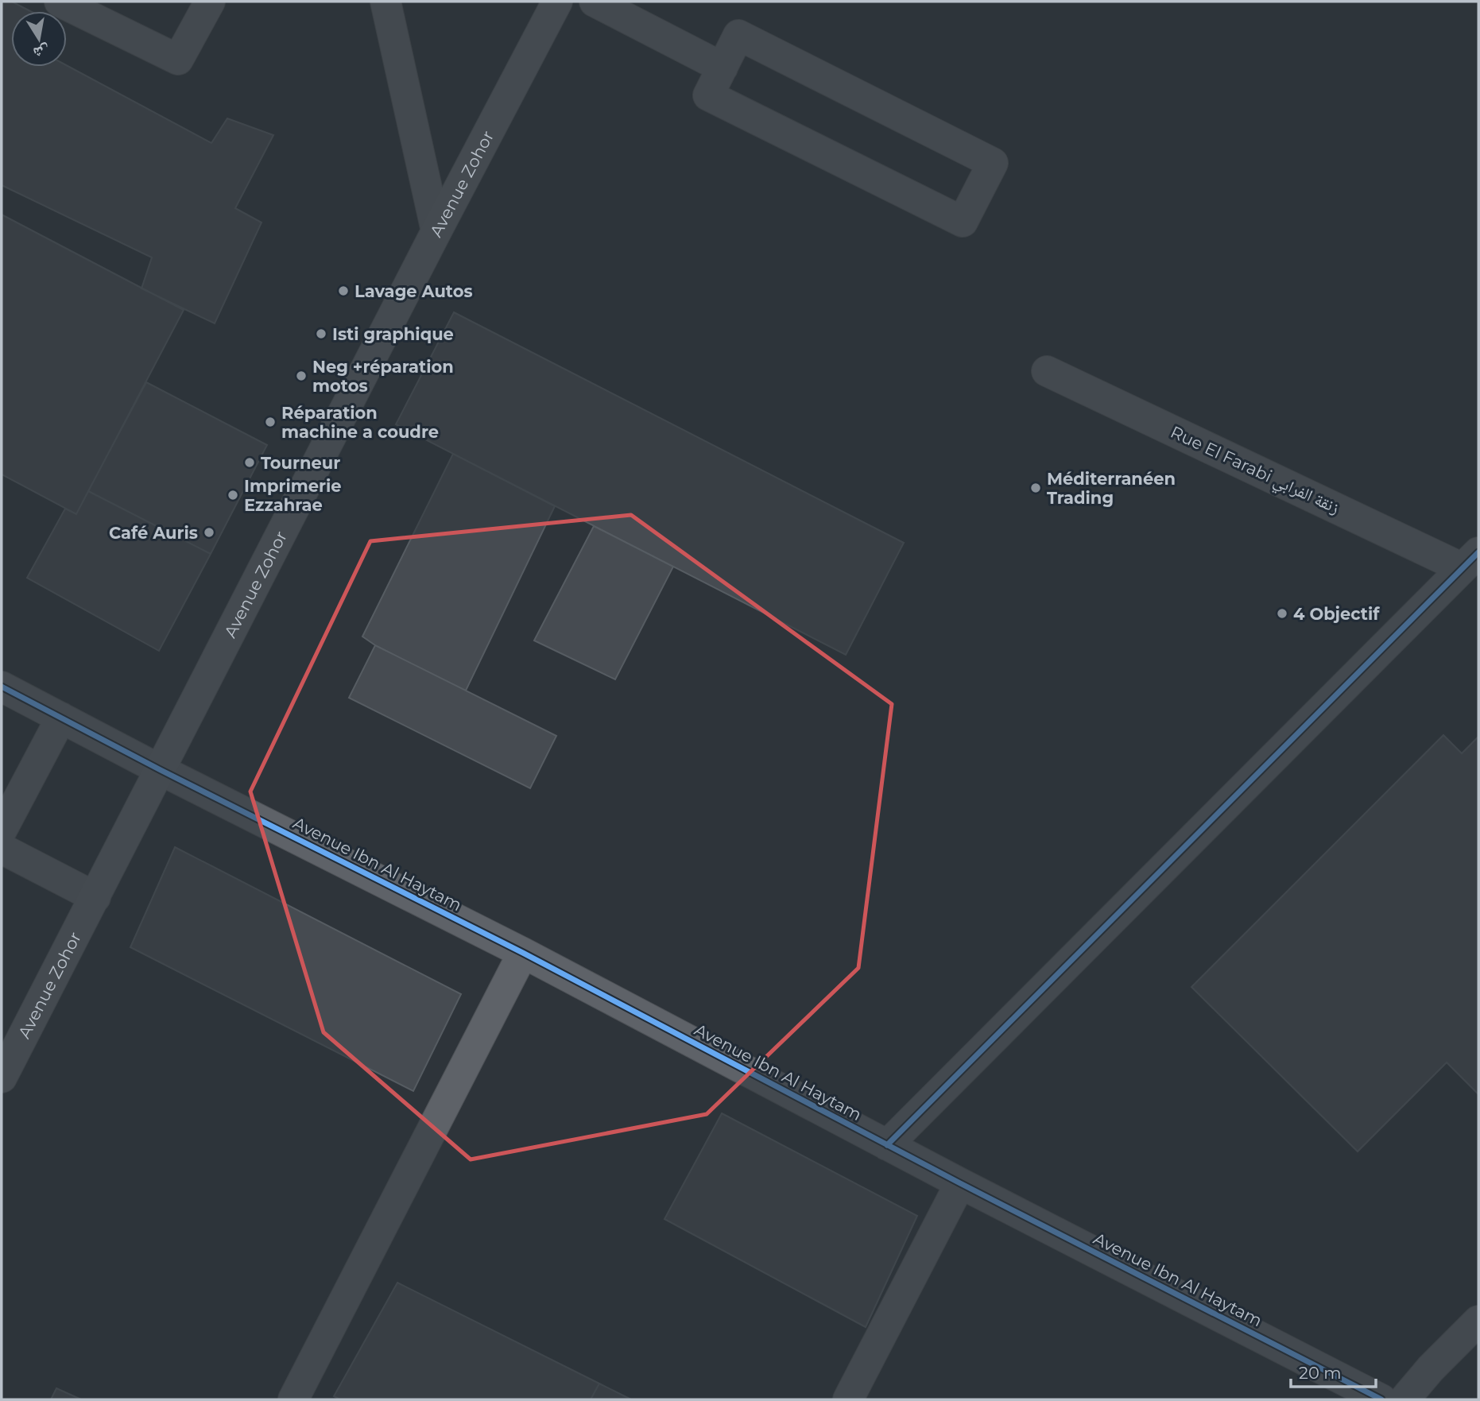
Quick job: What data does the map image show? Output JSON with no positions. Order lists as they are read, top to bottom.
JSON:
{
  "streets": {
    "main road": ["Avenue Zohor"],
    "street": ["Rue El Farabi زنقة الفرابي", "Avenue Ibn Al Haytam"]
  },
  "crossings": [
    ["Avenue Zohor", "Avenue Ibn Al Haytam"]
  ],
  "places": [
    "Lavage Autos",
    "Isti graphique",
    "Neg +réparation motos",
    "Réparation machine a coudre",
    "Tourneur",
    "Méditerranéen Trading",
    "Imprimerie Ezzahrae",
    "Café Auris",
    "4 Objectif"
  ],
  "scale_bar": "20 m",
  "north": "bottom"
}
